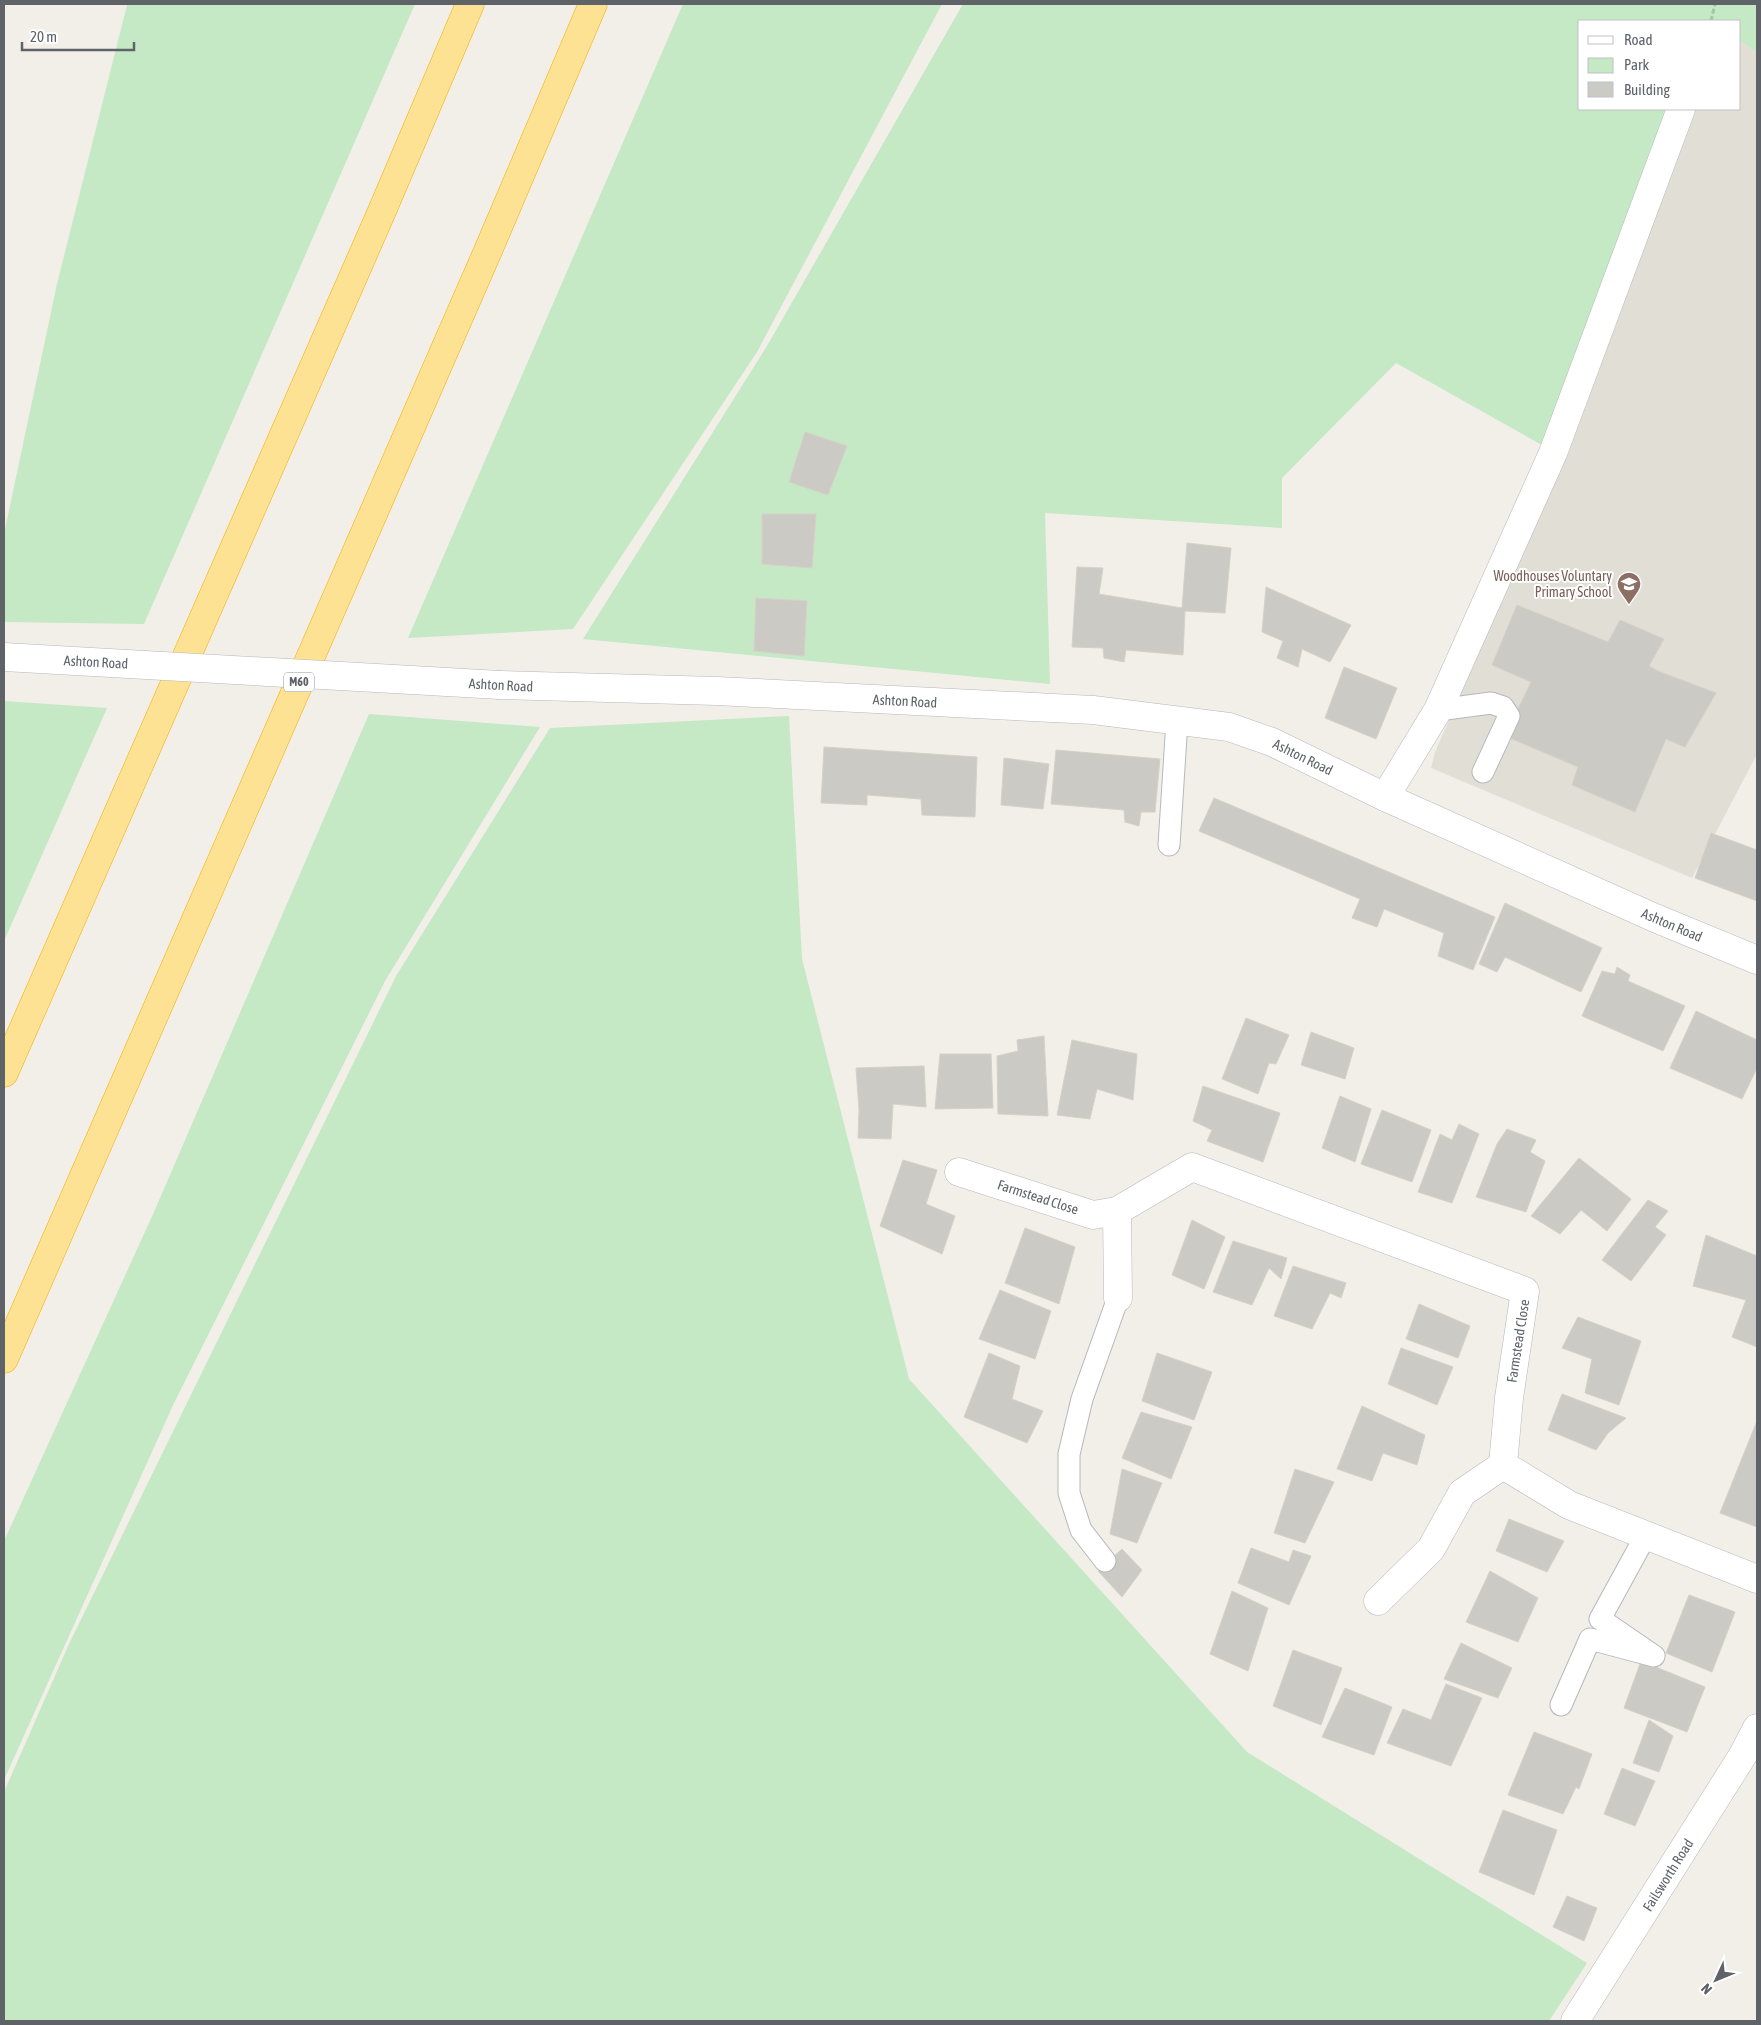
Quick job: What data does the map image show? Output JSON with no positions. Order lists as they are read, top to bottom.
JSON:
{
  "streets": {
    "highway": ["M60"],
    "street": ["Ashton Road", "Farmstead Close", "Failsworth Road"]
  },
  "places": {
    "school or university": ["Woodhouses Voluntary Primary School"]
  },
  "legend": ["Road", "Park", "Building"],
  "scale_bar": "20 m",
  "north": "bottom left"
}
